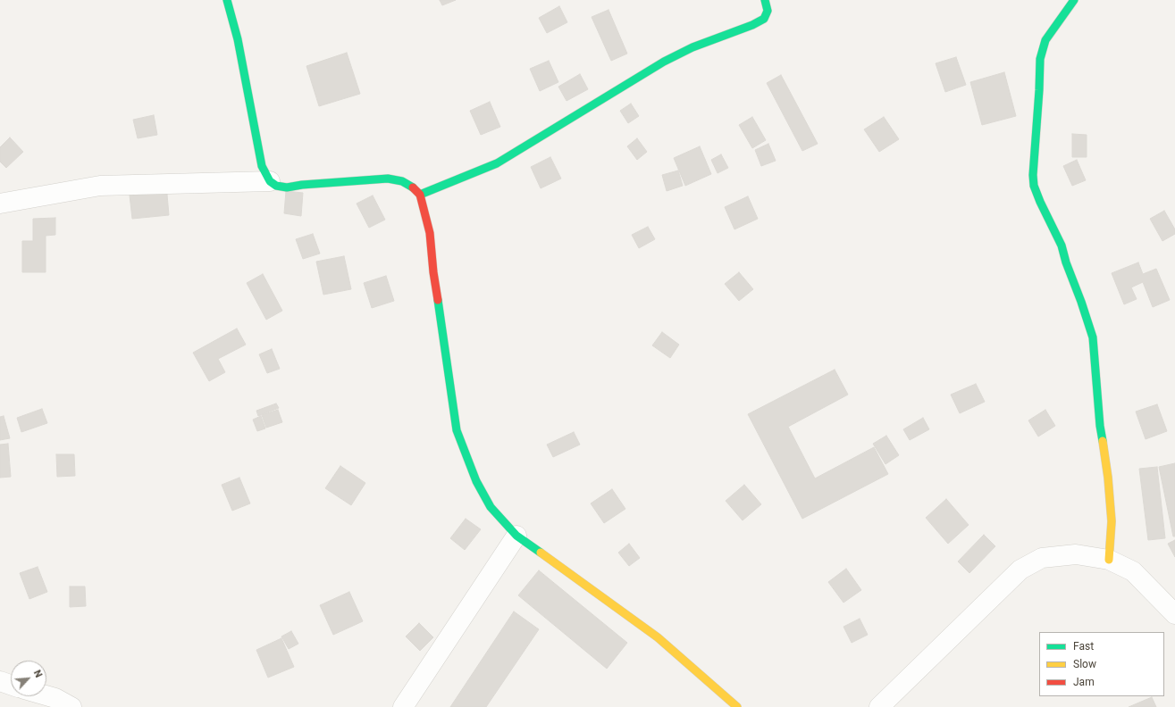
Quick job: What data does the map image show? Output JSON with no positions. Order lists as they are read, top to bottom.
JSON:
{
  "legend": ["Fast", "Slow", "Jam"],
  "north": "top right"
}
